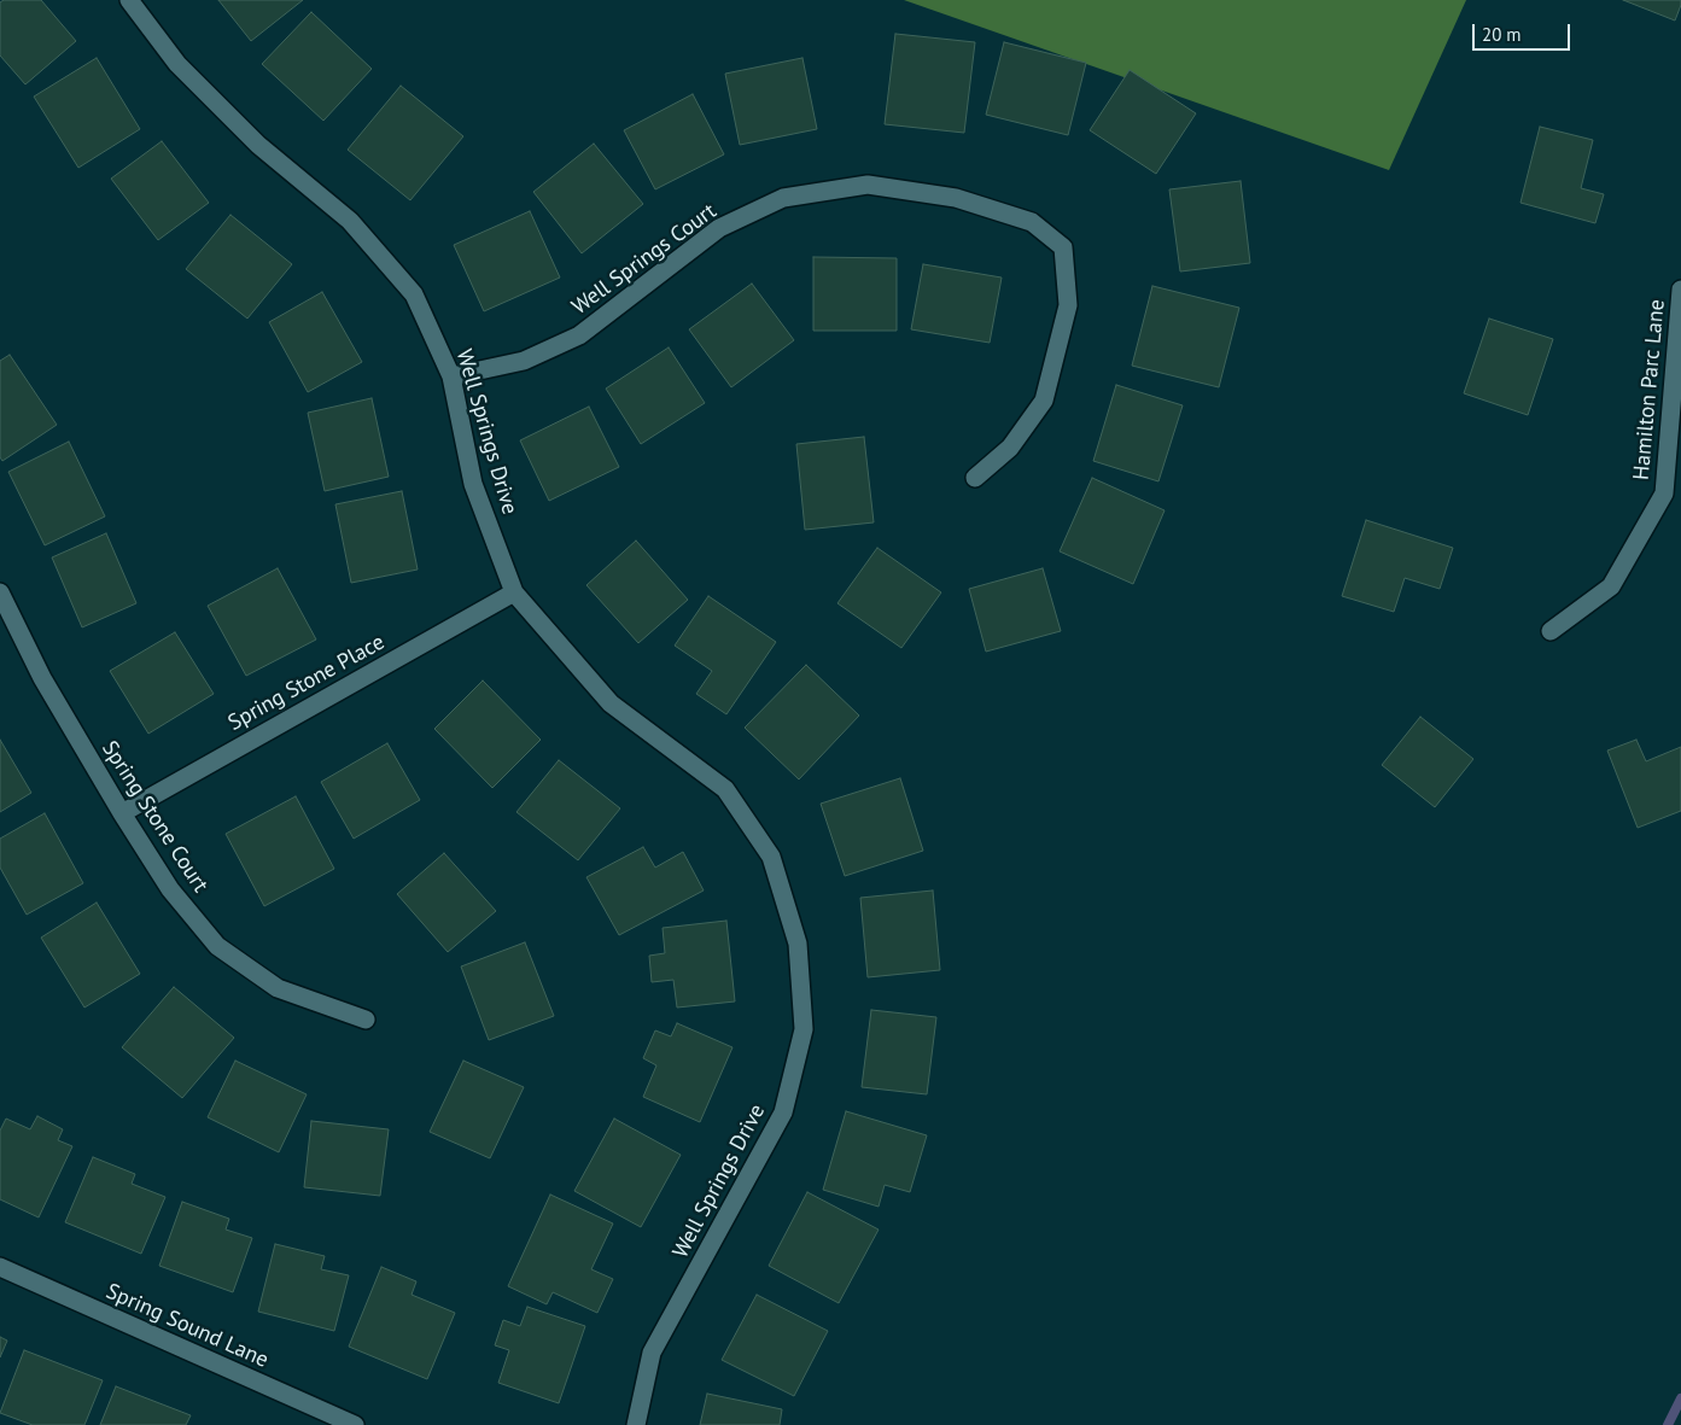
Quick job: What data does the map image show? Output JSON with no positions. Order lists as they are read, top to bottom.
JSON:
{
  "streets": {
    "street": [
      "Well Springs Court",
      "Hamilton Parc Lane",
      "Well Springs Drive",
      "Spring Stone Place",
      "Spring Stone Court",
      "Spring Sound Lane"
    ]
  },
  "crossings": [
    ["Well Springs Court", "Well Springs Drive"],
    ["Well Springs Drive", "Spring Stone Place"],
    ["Spring Stone Place", "Spring Stone Court"]
  ],
  "scale_bar": "20 m"
}
